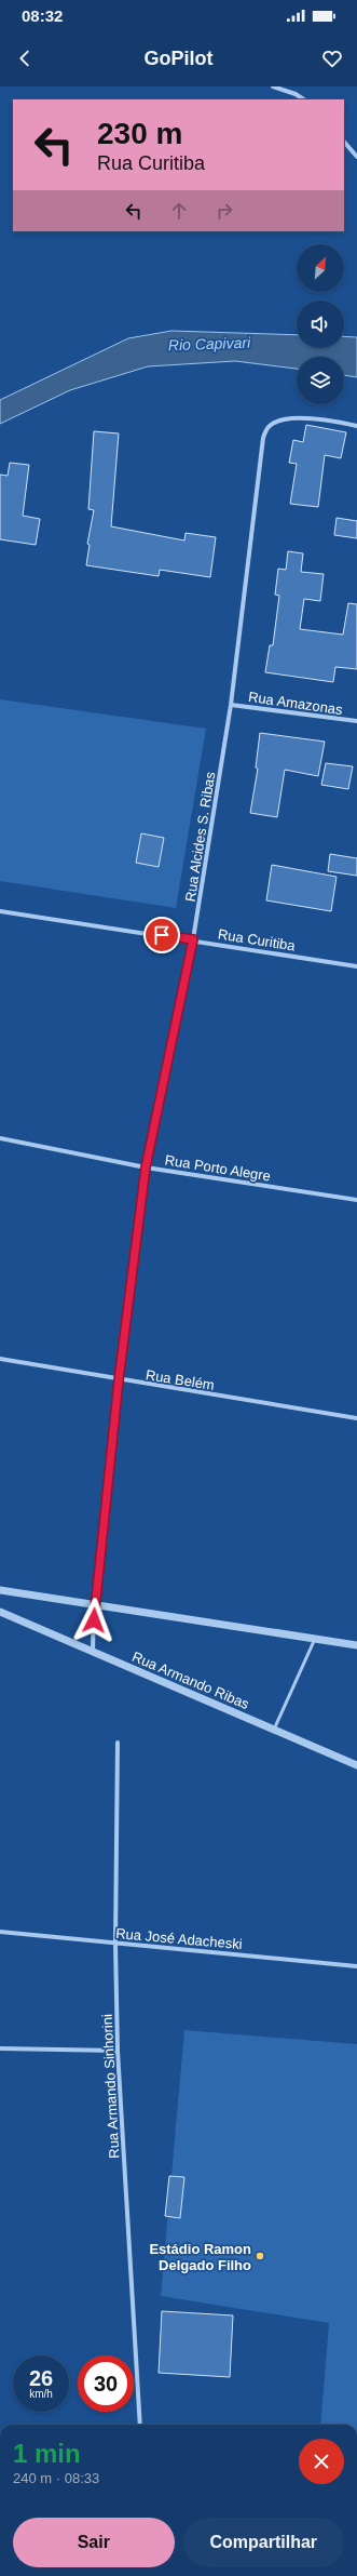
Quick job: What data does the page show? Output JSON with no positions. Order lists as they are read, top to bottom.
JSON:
{
  "streets": {
    "street": [
      "Rua Amazonas",
      "Rua Alcides S. Ribas",
      "Rua Curitiba",
      "Rua Porto Alegre",
      "Rua Belém",
      "Rua Armando Ribas",
      "Rua José Adacheski",
      "Rua Armando Sinhorini"
    ]
  },
  "crossings": [
    ["Rua Amazonas", "Rua Alcides S. Ribas"],
    ["Rua Alcides S. Ribas", "Rua Curitiba"],
    ["Rua Alcides S. Ribas", "Rua Porto Alegre"],
    ["Rua Alcides S. Ribas", "Rua Belém"],
    ["Rua Alcides S. Ribas", "Rua Armando Ribas"],
    ["Rua José Adacheski", "Rua Armando Sinhorini"]
  ],
  "water": ["Rio Capivari"],
  "places": ["Estádio Ramon Delgado Filho"],
  "north": "top right",
  "page": {
    "status": "08:32",
    "header": "GoPilot",
    "turn": ["230 m", "Rua Curitiba"],
    "speed": "26 km/h",
    "limit": "30",
    "heading": ["1 min", "240 m · 08:33"],
    "buttons": ["Sair", "Compartilhar"]
  }
}
